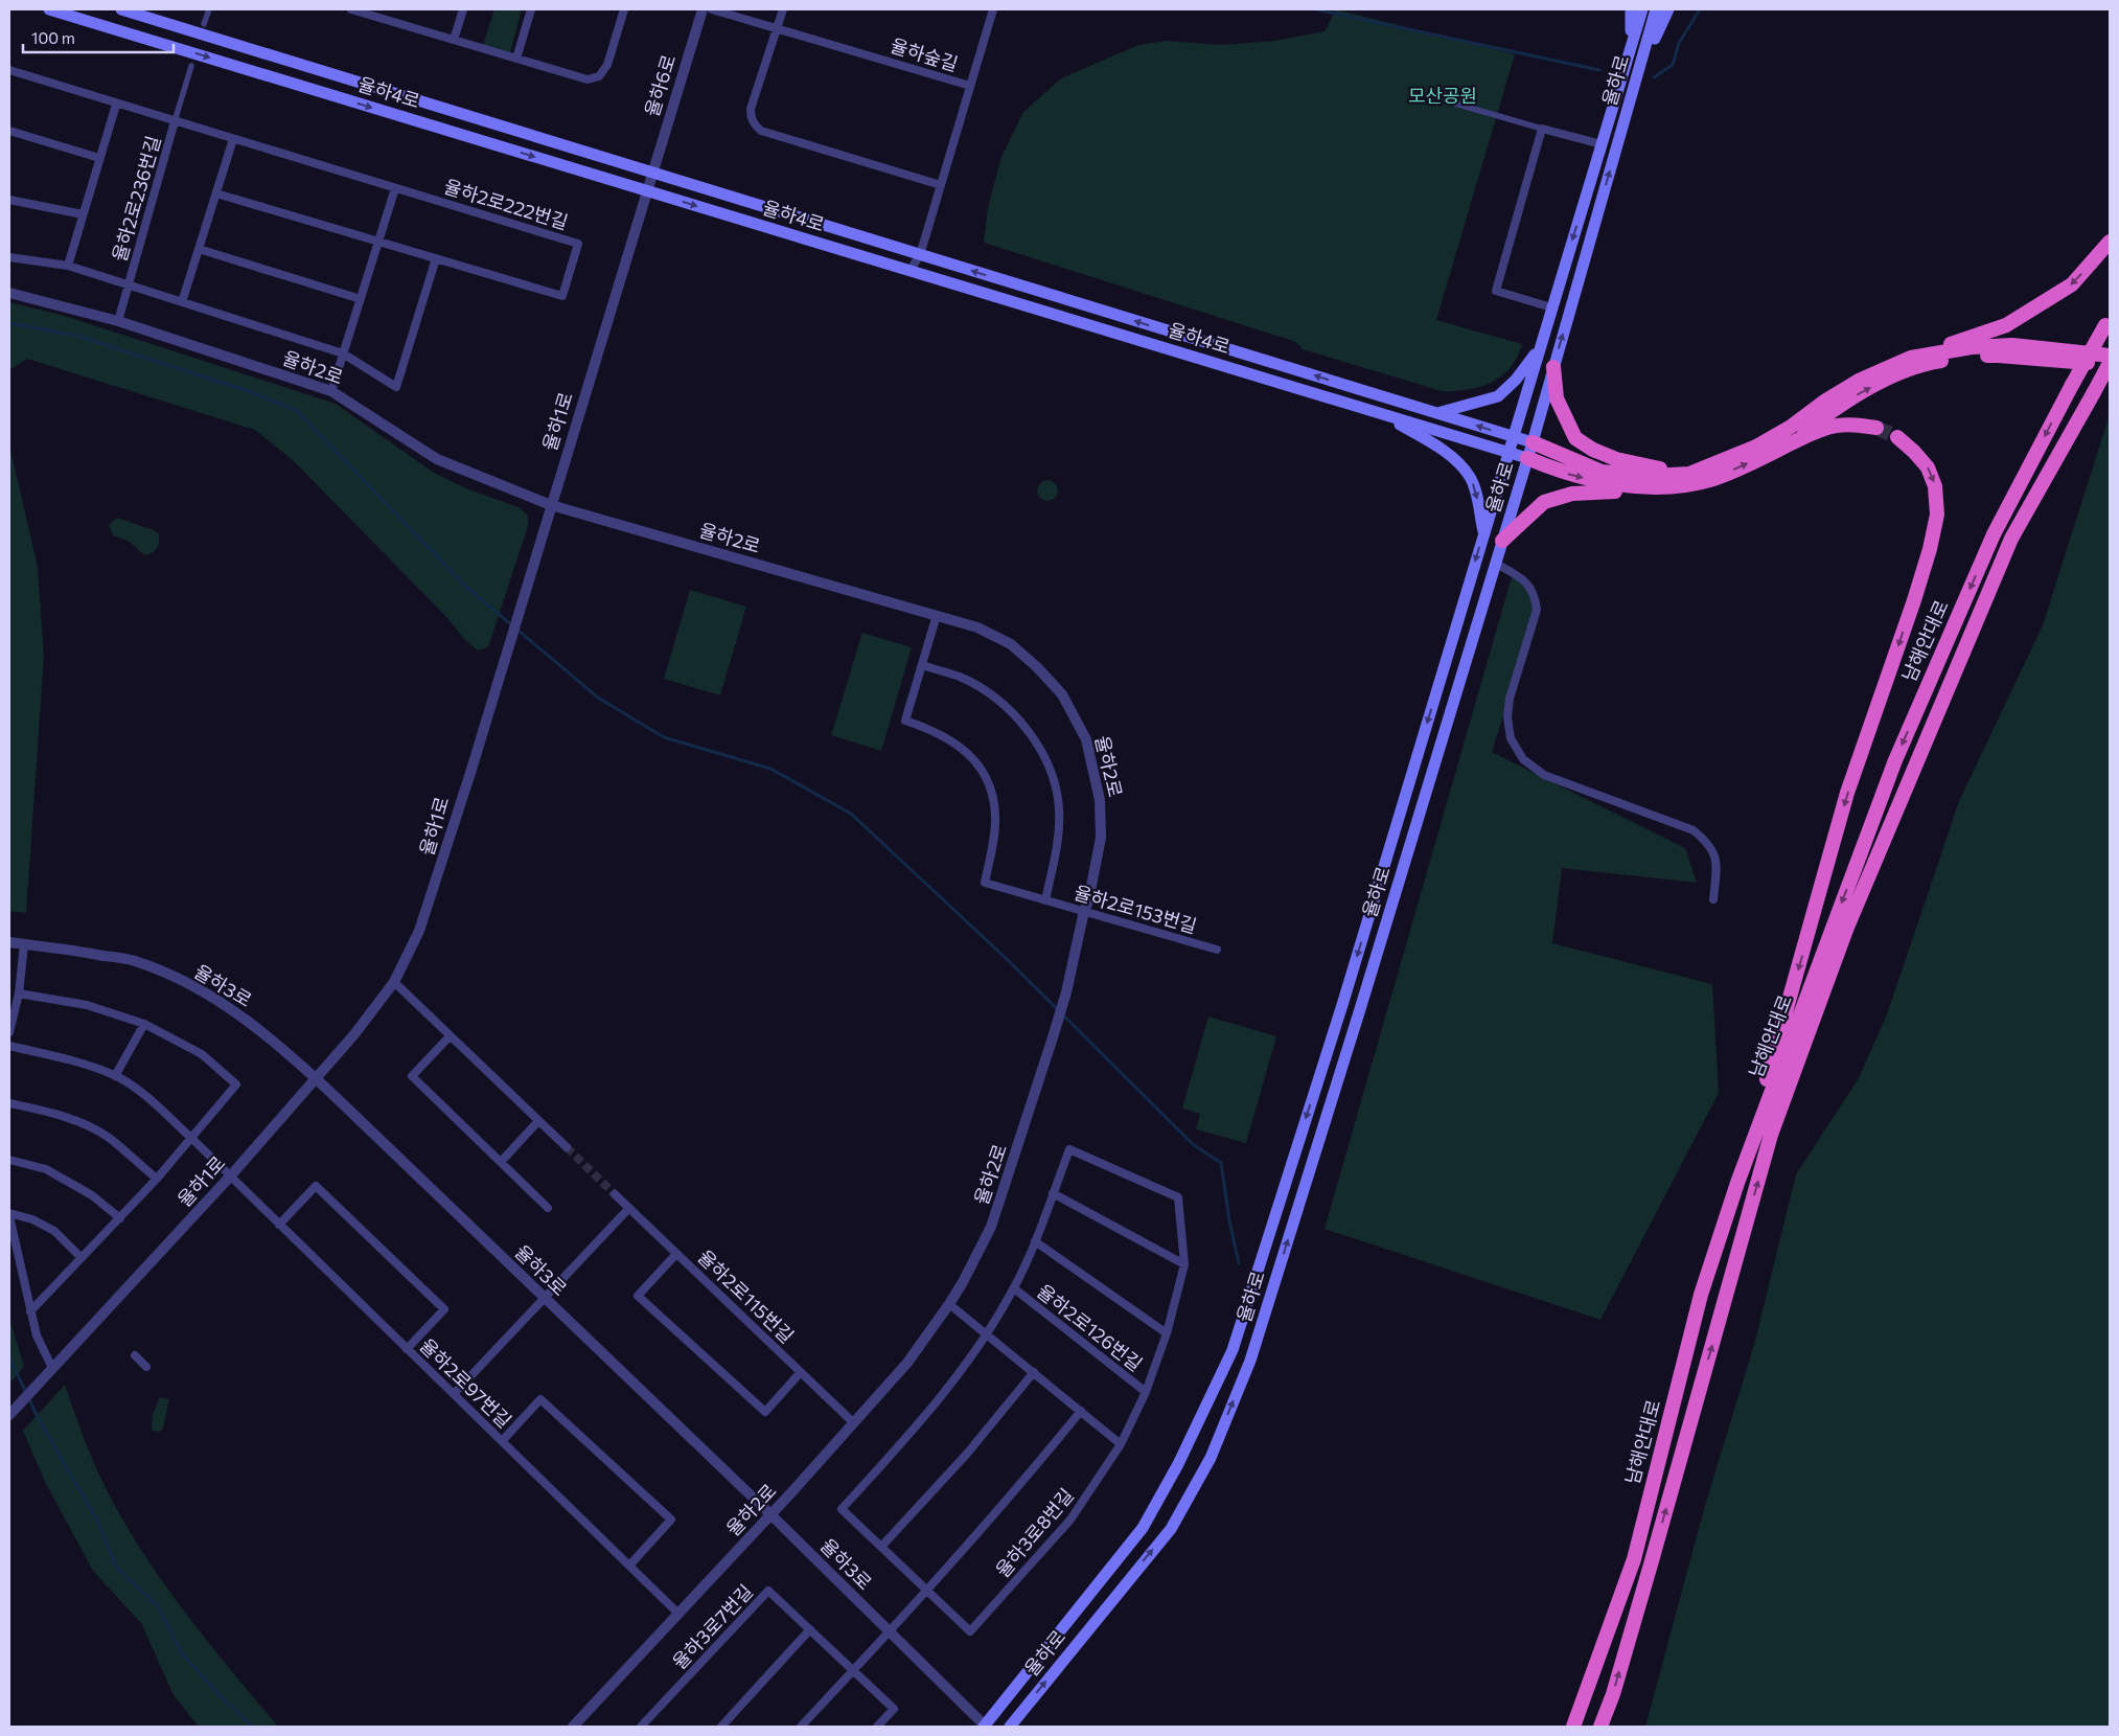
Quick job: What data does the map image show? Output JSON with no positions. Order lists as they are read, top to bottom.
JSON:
{
  "streets": {
    "highway": ["남해안대로"],
    "main road": ["율하로", "율하4로"],
    "street": [
      "율하숲길",
      "율하6로",
      "율하2로236번길",
      "율하2로222번길",
      "율하2로",
      "율하1로",
      "율하2로153번길",
      "율하3로",
      "율하2로115번길",
      "율하2로126번길",
      "율하2로97번길",
      "율하3로8번길",
      "율하3로7번길"
    ]
  },
  "crossings": [
    ["율하숲길", "율하4로"],
    ["율하로", "율하4로"],
    ["율하로", "율하3로"],
    ["율하6로", "율하4로"],
    ["율하6로", "율하1로"],
    ["율하4로", "율하1로"],
    ["율하2로236번길", "율하2로222번길"],
    ["율하2로236번길", "율하2로"],
    ["율하2로", "율하1로"],
    ["율하2로", "율하2로153번길"],
    ["율하2로", "율하3로"],
    ["율하2로", "율하2로115번길"],
    ["율하2로", "율하2로97번길"],
    ["율하1로", "율하3로"],
    ["율하1로", "율하2로97번길"],
    ["율하2로126번길", "율하3로8번길"]
  ],
  "parks": ["모산공원"],
  "scale_bar": "100 m"
}
